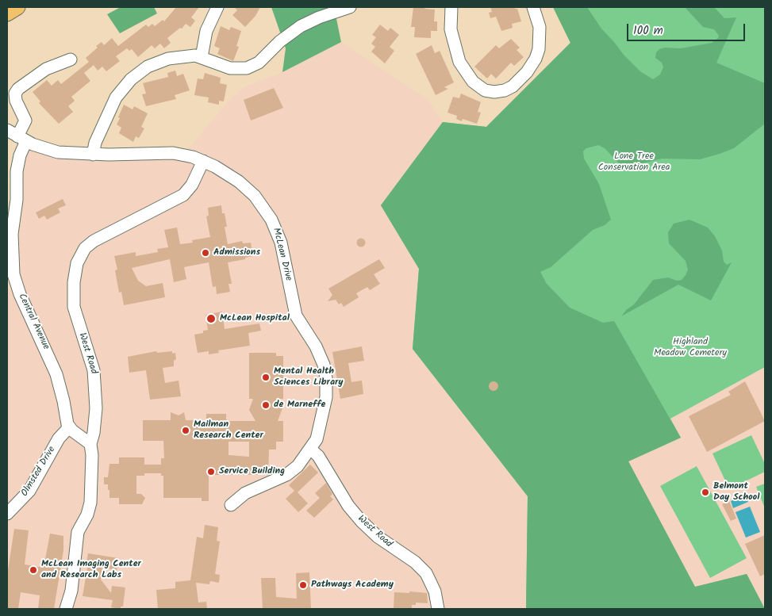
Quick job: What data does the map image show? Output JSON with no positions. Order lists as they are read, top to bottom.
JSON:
{
  "streets": {
    "street": [
      "McLean Drive",
      "Central Avenue",
      "West Road",
      "Olmsted Drive"
    ]
  },
  "crossings": [
    ["McLean Drive", "Central Avenue"],
    ["McLean Drive", "West Road"],
    ["Central Avenue", "Olmsted Drive"]
  ],
  "parks": ["Lone Tree Conservation Area", "Highland Meadow Cemetery"],
  "places": [
    "Admissions",
    "McLean Hospital",
    "Mental Health Sciences Library",
    "de Marneffe",
    "Mailman Research Center",
    "Service Building",
    "Belmont Day School",
    "McLean Imaging Center and Research Labs",
    "Pathways Academy"
  ],
  "scale_bar": "100 m"
}
